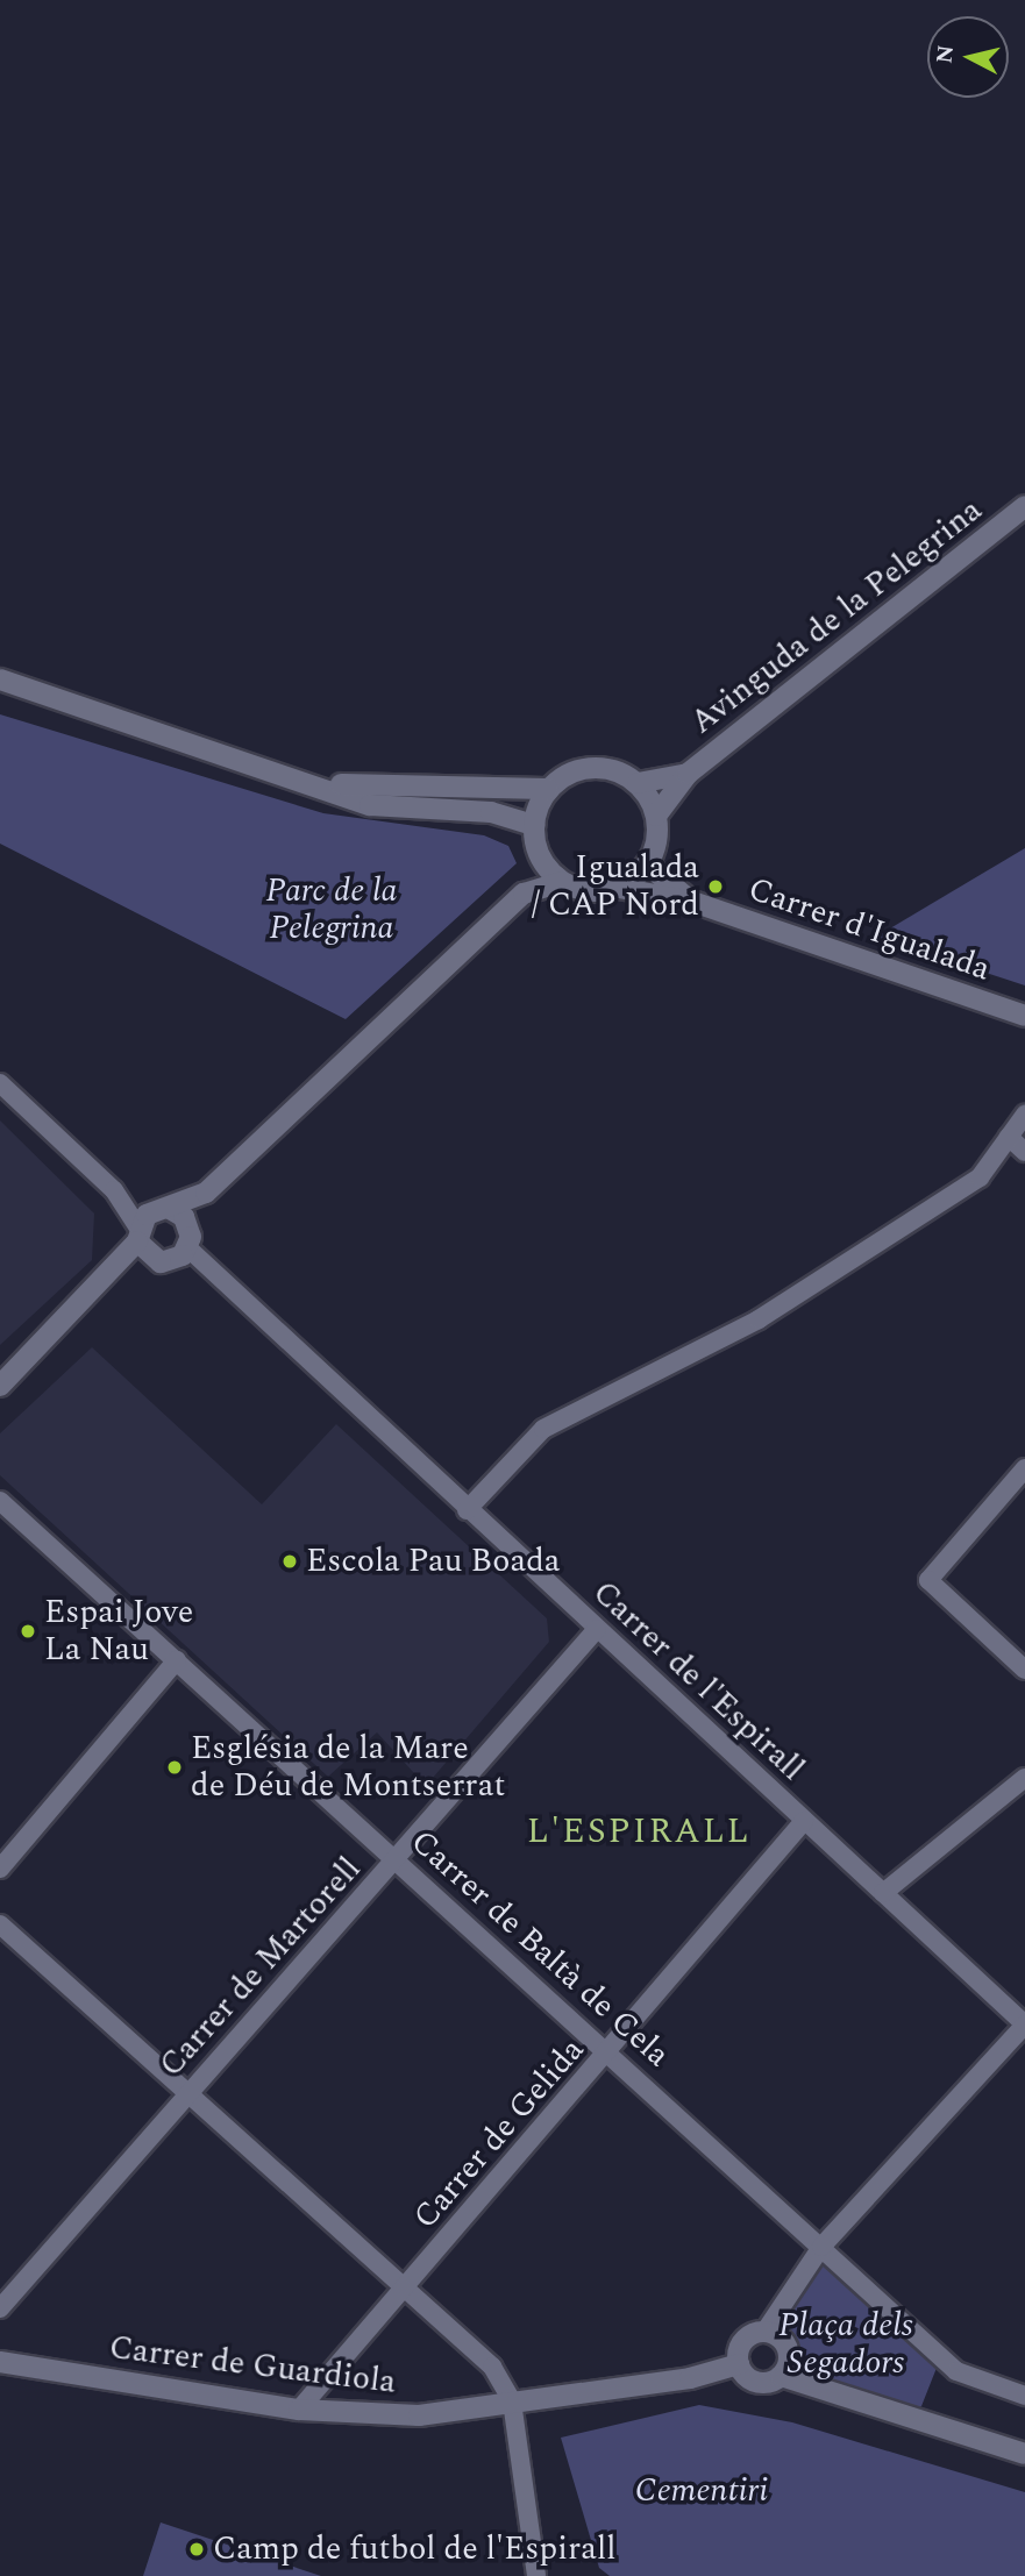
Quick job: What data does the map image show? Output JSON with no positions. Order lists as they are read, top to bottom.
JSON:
{
  "streets": {
    "street": [
      "Avinguda de la Pelegrina",
      "Carrer d'Igualada",
      "Carrer de l'Espirall",
      "Carrer de Baltà de Cela",
      "Carrer de Martorell",
      "Carrer de Gelida",
      "Carrer de Guardiola"
    ]
  },
  "crossings": [
    ["Avinguda de la Pelegrina", "Carrer d'Igualada"],
    ["Carrer de l'Espirall", "Carrer de Martorell"],
    ["Carrer de l'Espirall", "Carrer de Gelida"],
    ["Carrer de Baltà de Cela", "Carrer de Martorell"],
    ["Carrer de Baltà de Cela", "Carrer de Gelida"],
    ["Carrer de Gelida", "Carrer de Guardiola"]
  ],
  "districts": ["L'ESPIRALL"],
  "parks": ["Parc de la Pelegrina", "Plaça dels Segadors", "Cementiri"],
  "places": [
    "Igualada / CAP Nord",
    "Escola Pau Boada",
    "Espai Jove La Nau",
    "Església de la Mare de Déu de Montserrat",
    "Camp de futbol de l'Espirall"
  ],
  "north": "left"
}
